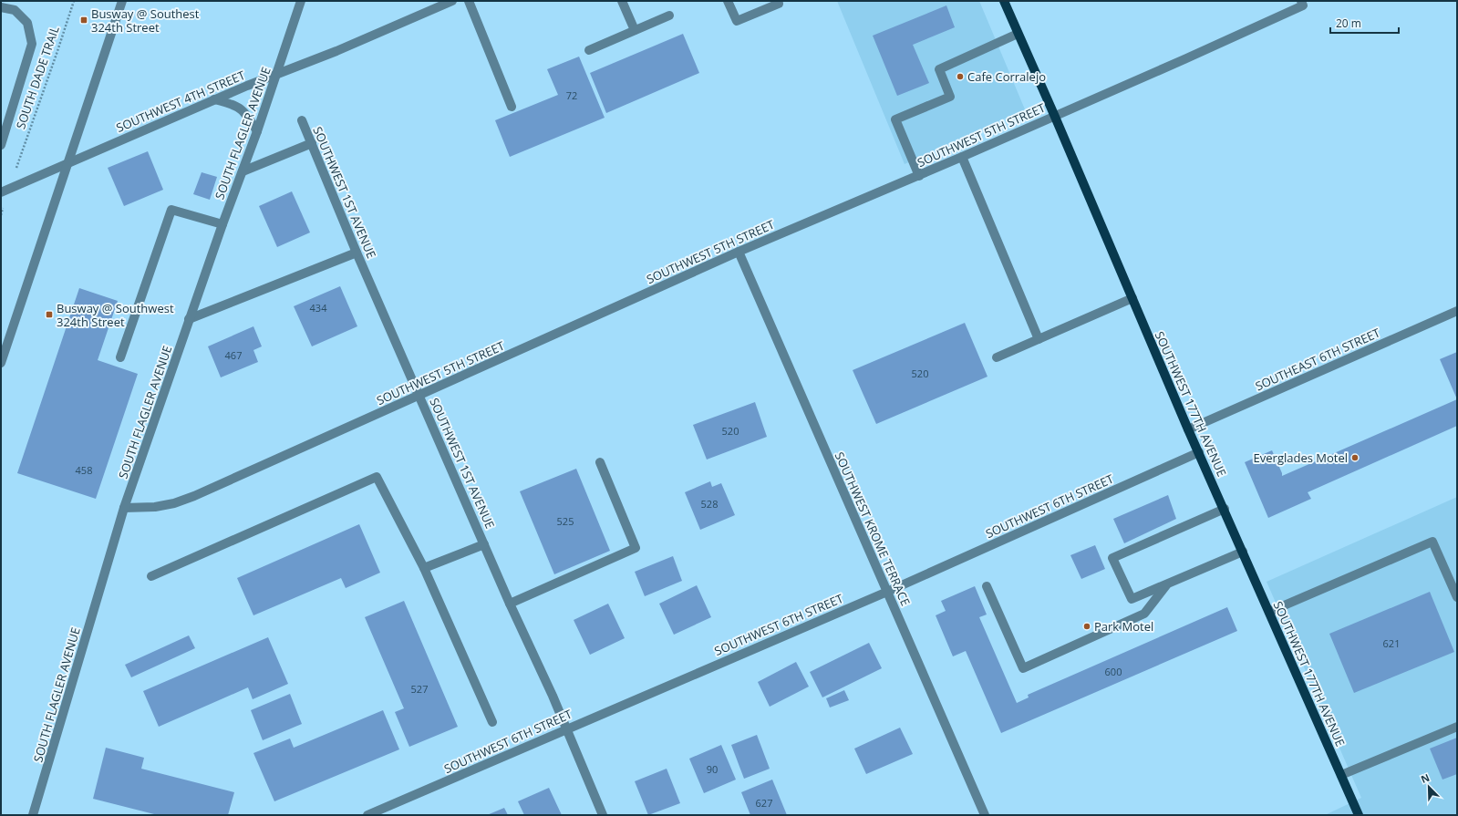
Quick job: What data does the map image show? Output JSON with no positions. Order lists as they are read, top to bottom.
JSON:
{
  "streets": {
    "main road": ["SOUTHWEST 177TH AVENUE"],
    "street": [
      "SOUTHWEST 4TH STREET",
      "SOUTH FLAGLER AVENUE",
      "SOUTHWEST 5TH STREET",
      "SOUTHWEST 1ST AVENUE",
      "SOUTHEAST 6TH STREET",
      "SOUTHWEST 6TH STREET",
      "SOUTHWEST KROME TERRACE"
    ],
    "path": ["SOUTH DADE TRAIL"]
  },
  "crossings": [
    ["SOUTHWEST 4TH STREET", "SOUTH FLAGLER AVENUE"],
    ["SOUTH FLAGLER AVENUE", "SOUTHWEST 5TH STREET"],
    ["SOUTHWEST 5TH STREET", "SOUTHWEST 1ST AVENUE"],
    ["SOUTHWEST 5TH STREET", "SOUTHWEST 177TH AVENUE"],
    ["SOUTHWEST 5TH STREET", "SOUTHWEST KROME TERRACE"],
    ["SOUTHWEST 1ST AVENUE", "SOUTHWEST 6TH STREET"],
    ["SOUTHEAST 6TH STREET", "SOUTHWEST 177TH AVENUE"],
    ["SOUTHWEST 177TH AVENUE", "SOUTHWEST 6TH STREET"],
    ["SOUTHWEST 6TH STREET", "SOUTHWEST KROME TERRACE"]
  ],
  "places": {
    "transit": ["Busway @ Southest 324th Street", "Busway @ Southwest 324th Street"],
    "other": ["Cafe Corralejo", "Everglades Motel", "Park Motel"]
  },
  "house_numbers": [
    "72",
    "434",
    "467",
    "520",
    "520",
    "458",
    "528",
    "525",
    "621",
    "600",
    "527",
    "90",
    "627"
  ],
  "scale_bar": "20 m",
  "north": "top left"
}
